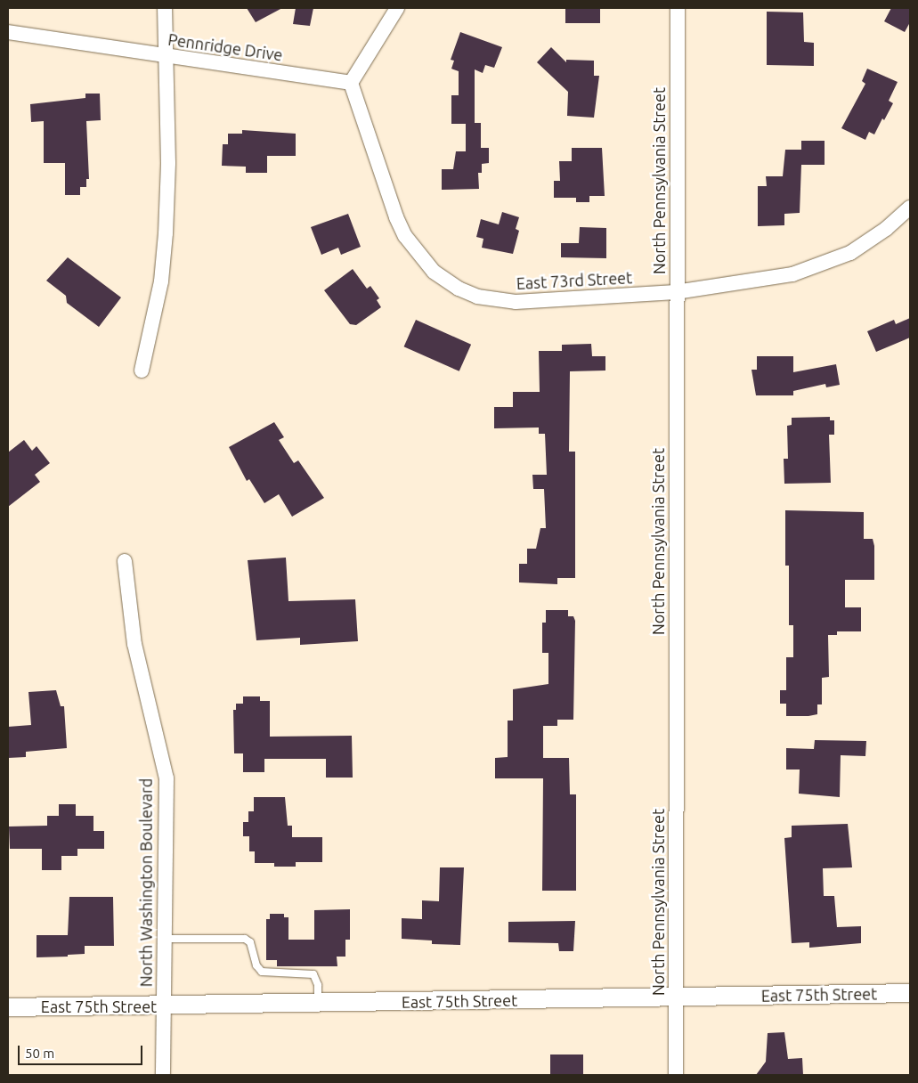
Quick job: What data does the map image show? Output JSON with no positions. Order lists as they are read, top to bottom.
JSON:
{
  "streets": {
    "street": [
      "Pennridge Drive",
      "North Pennsylvania Street",
      "East 73rd Street",
      "North Washington Boulevard",
      "East 75th Street"
    ]
  },
  "crossings": [
    ["Pennridge Drive", "East 73rd Street"],
    ["North Pennsylvania Street", "East 73rd Street"],
    ["North Pennsylvania Street", "East 75th Street"],
    ["North Washington Boulevard", "East 75th Street"]
  ],
  "scale_bar": "50 m"
}
